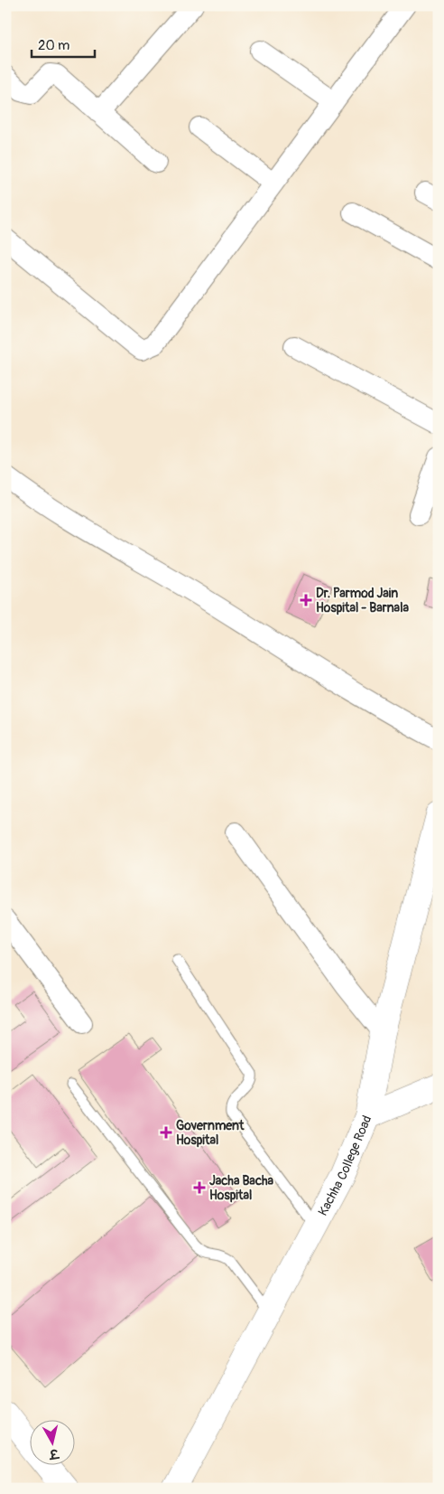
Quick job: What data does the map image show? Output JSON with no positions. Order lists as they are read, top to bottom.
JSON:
{
  "streets": {
    "street": ["Kachha College Road"]
  },
  "places": {
    "health": ["Dr. Parmod Jain Hospital - Barnala", "Government Hospital", "Jacha Bacha Hospital"]
  },
  "scale_bar": "20 m",
  "north": "bottom"
}
